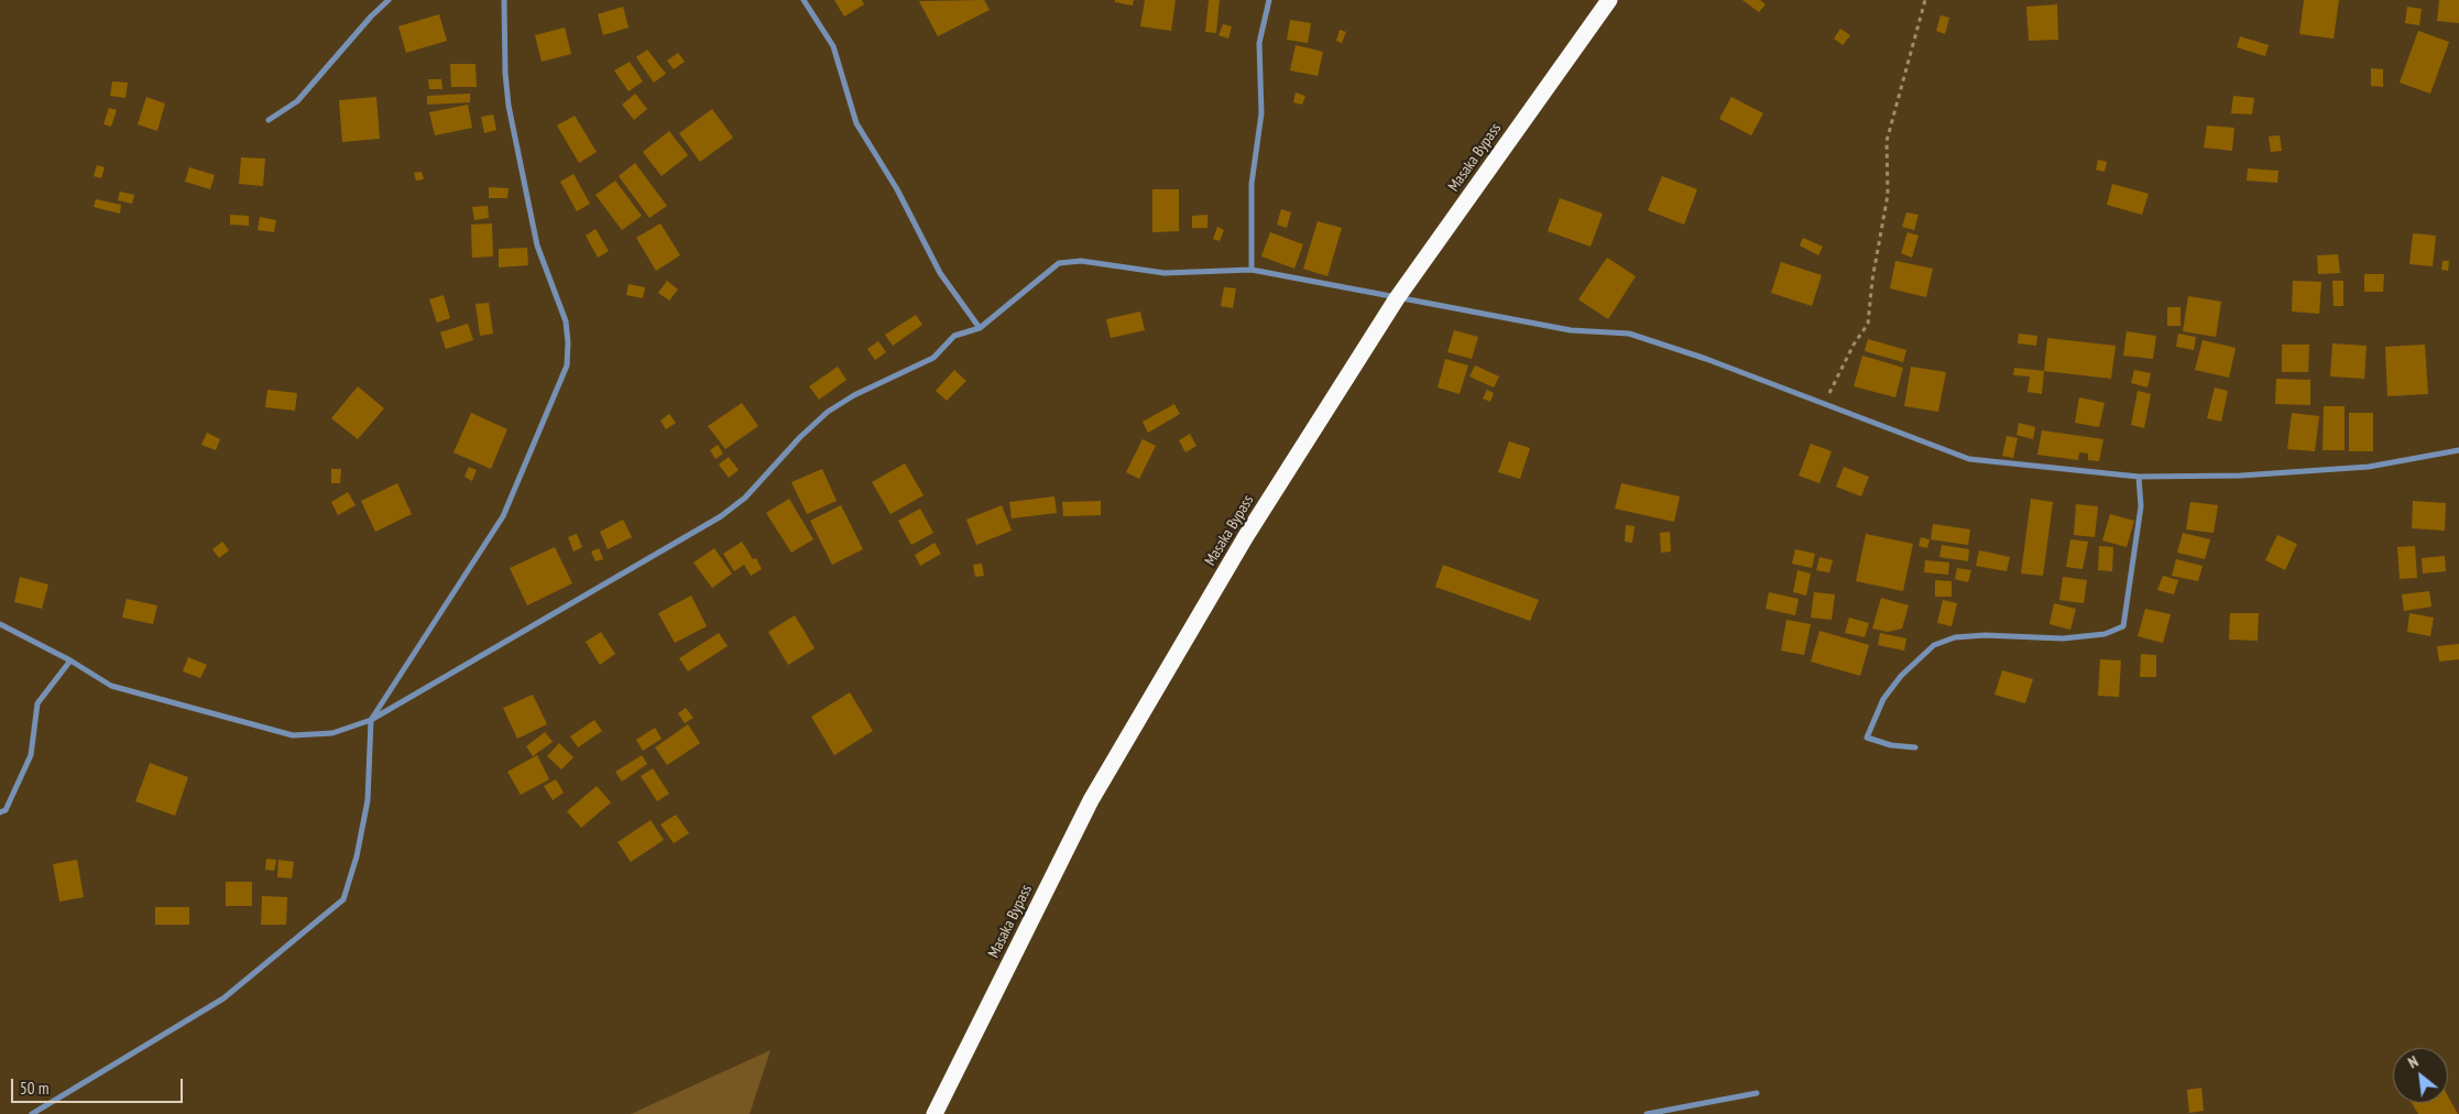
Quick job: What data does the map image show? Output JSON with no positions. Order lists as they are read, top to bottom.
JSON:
{
  "streets": {
    "highway": ["Masaka Bypass"]
  },
  "scale_bar": "50 m",
  "north": "top left"
}
